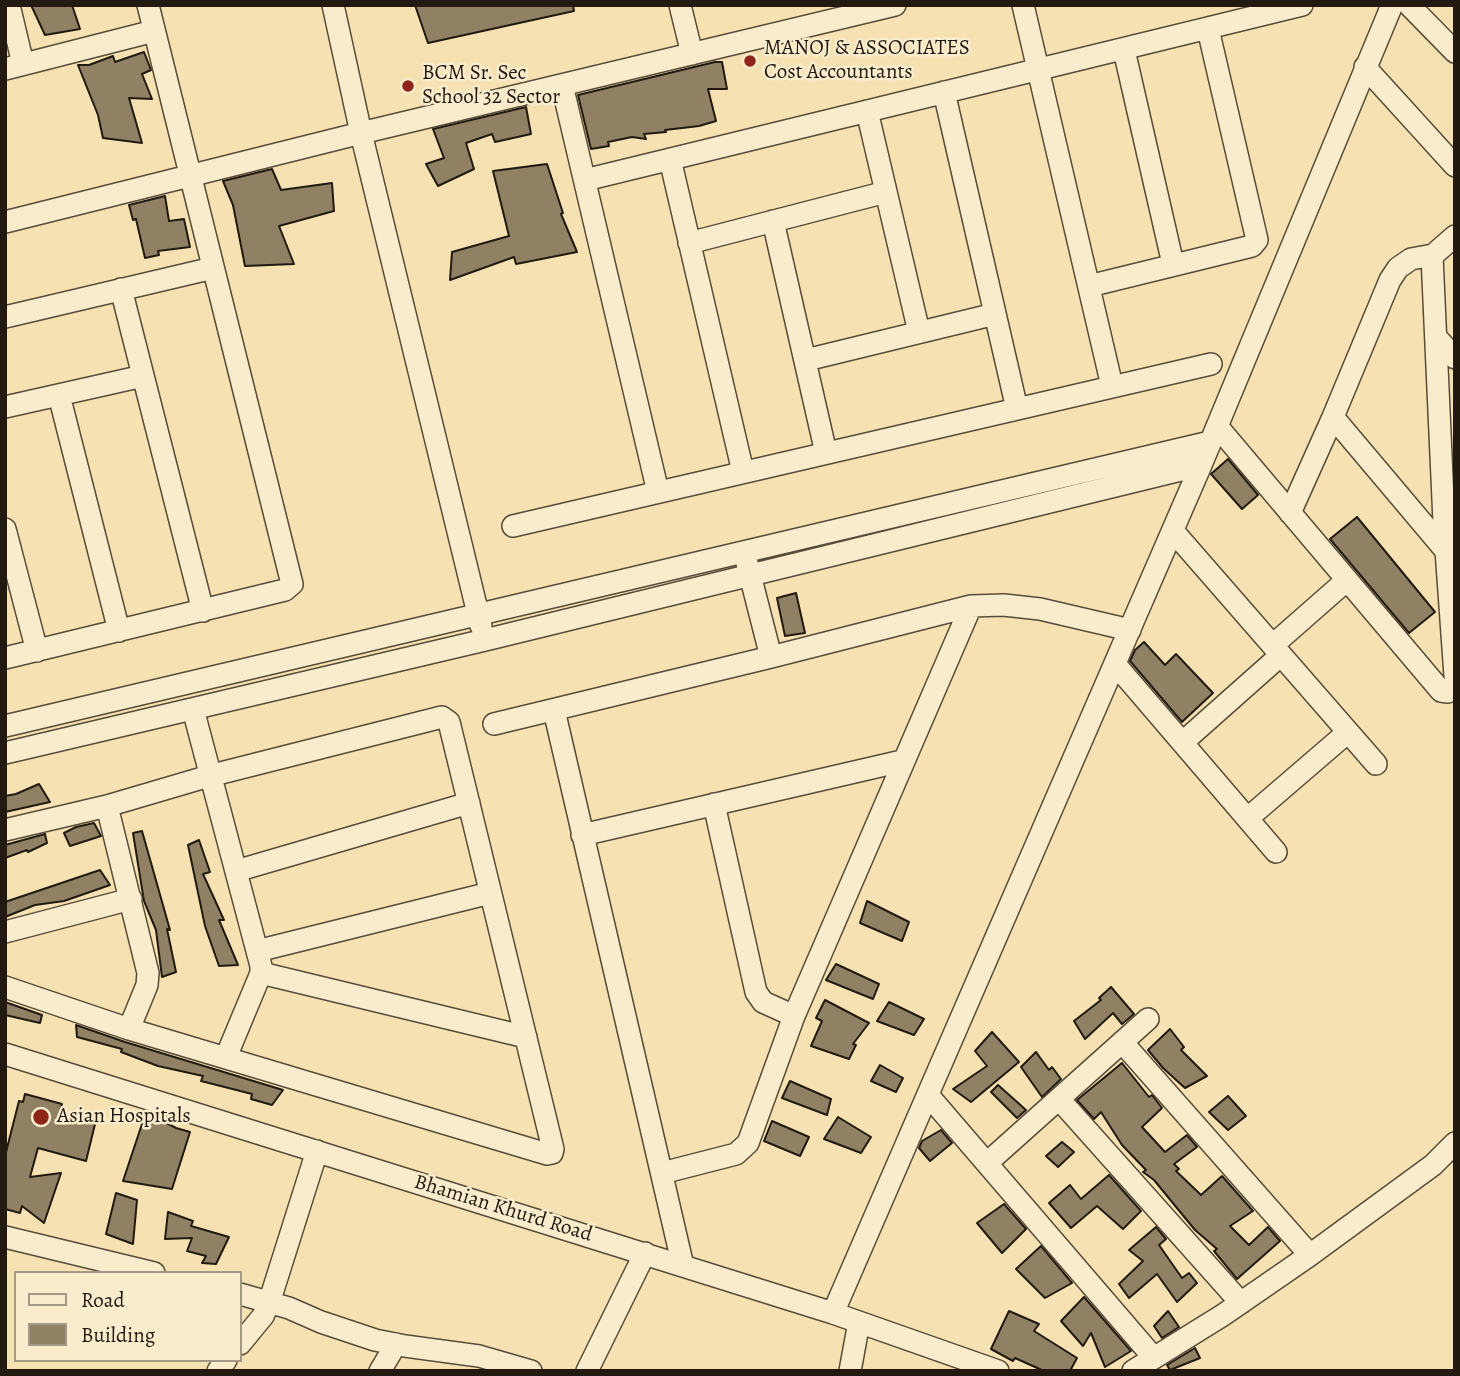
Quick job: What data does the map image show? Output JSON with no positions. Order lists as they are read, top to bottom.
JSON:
{
  "streets": {
    "street": ["Bhamian Khurd Road"]
  },
  "places": ["MANOJ & ASSOCIATES Cost Accountants", "BCM Sr. Sec School 32 Sector", "Asian Hospitals"],
  "legend": ["Road", "Building"]
}
